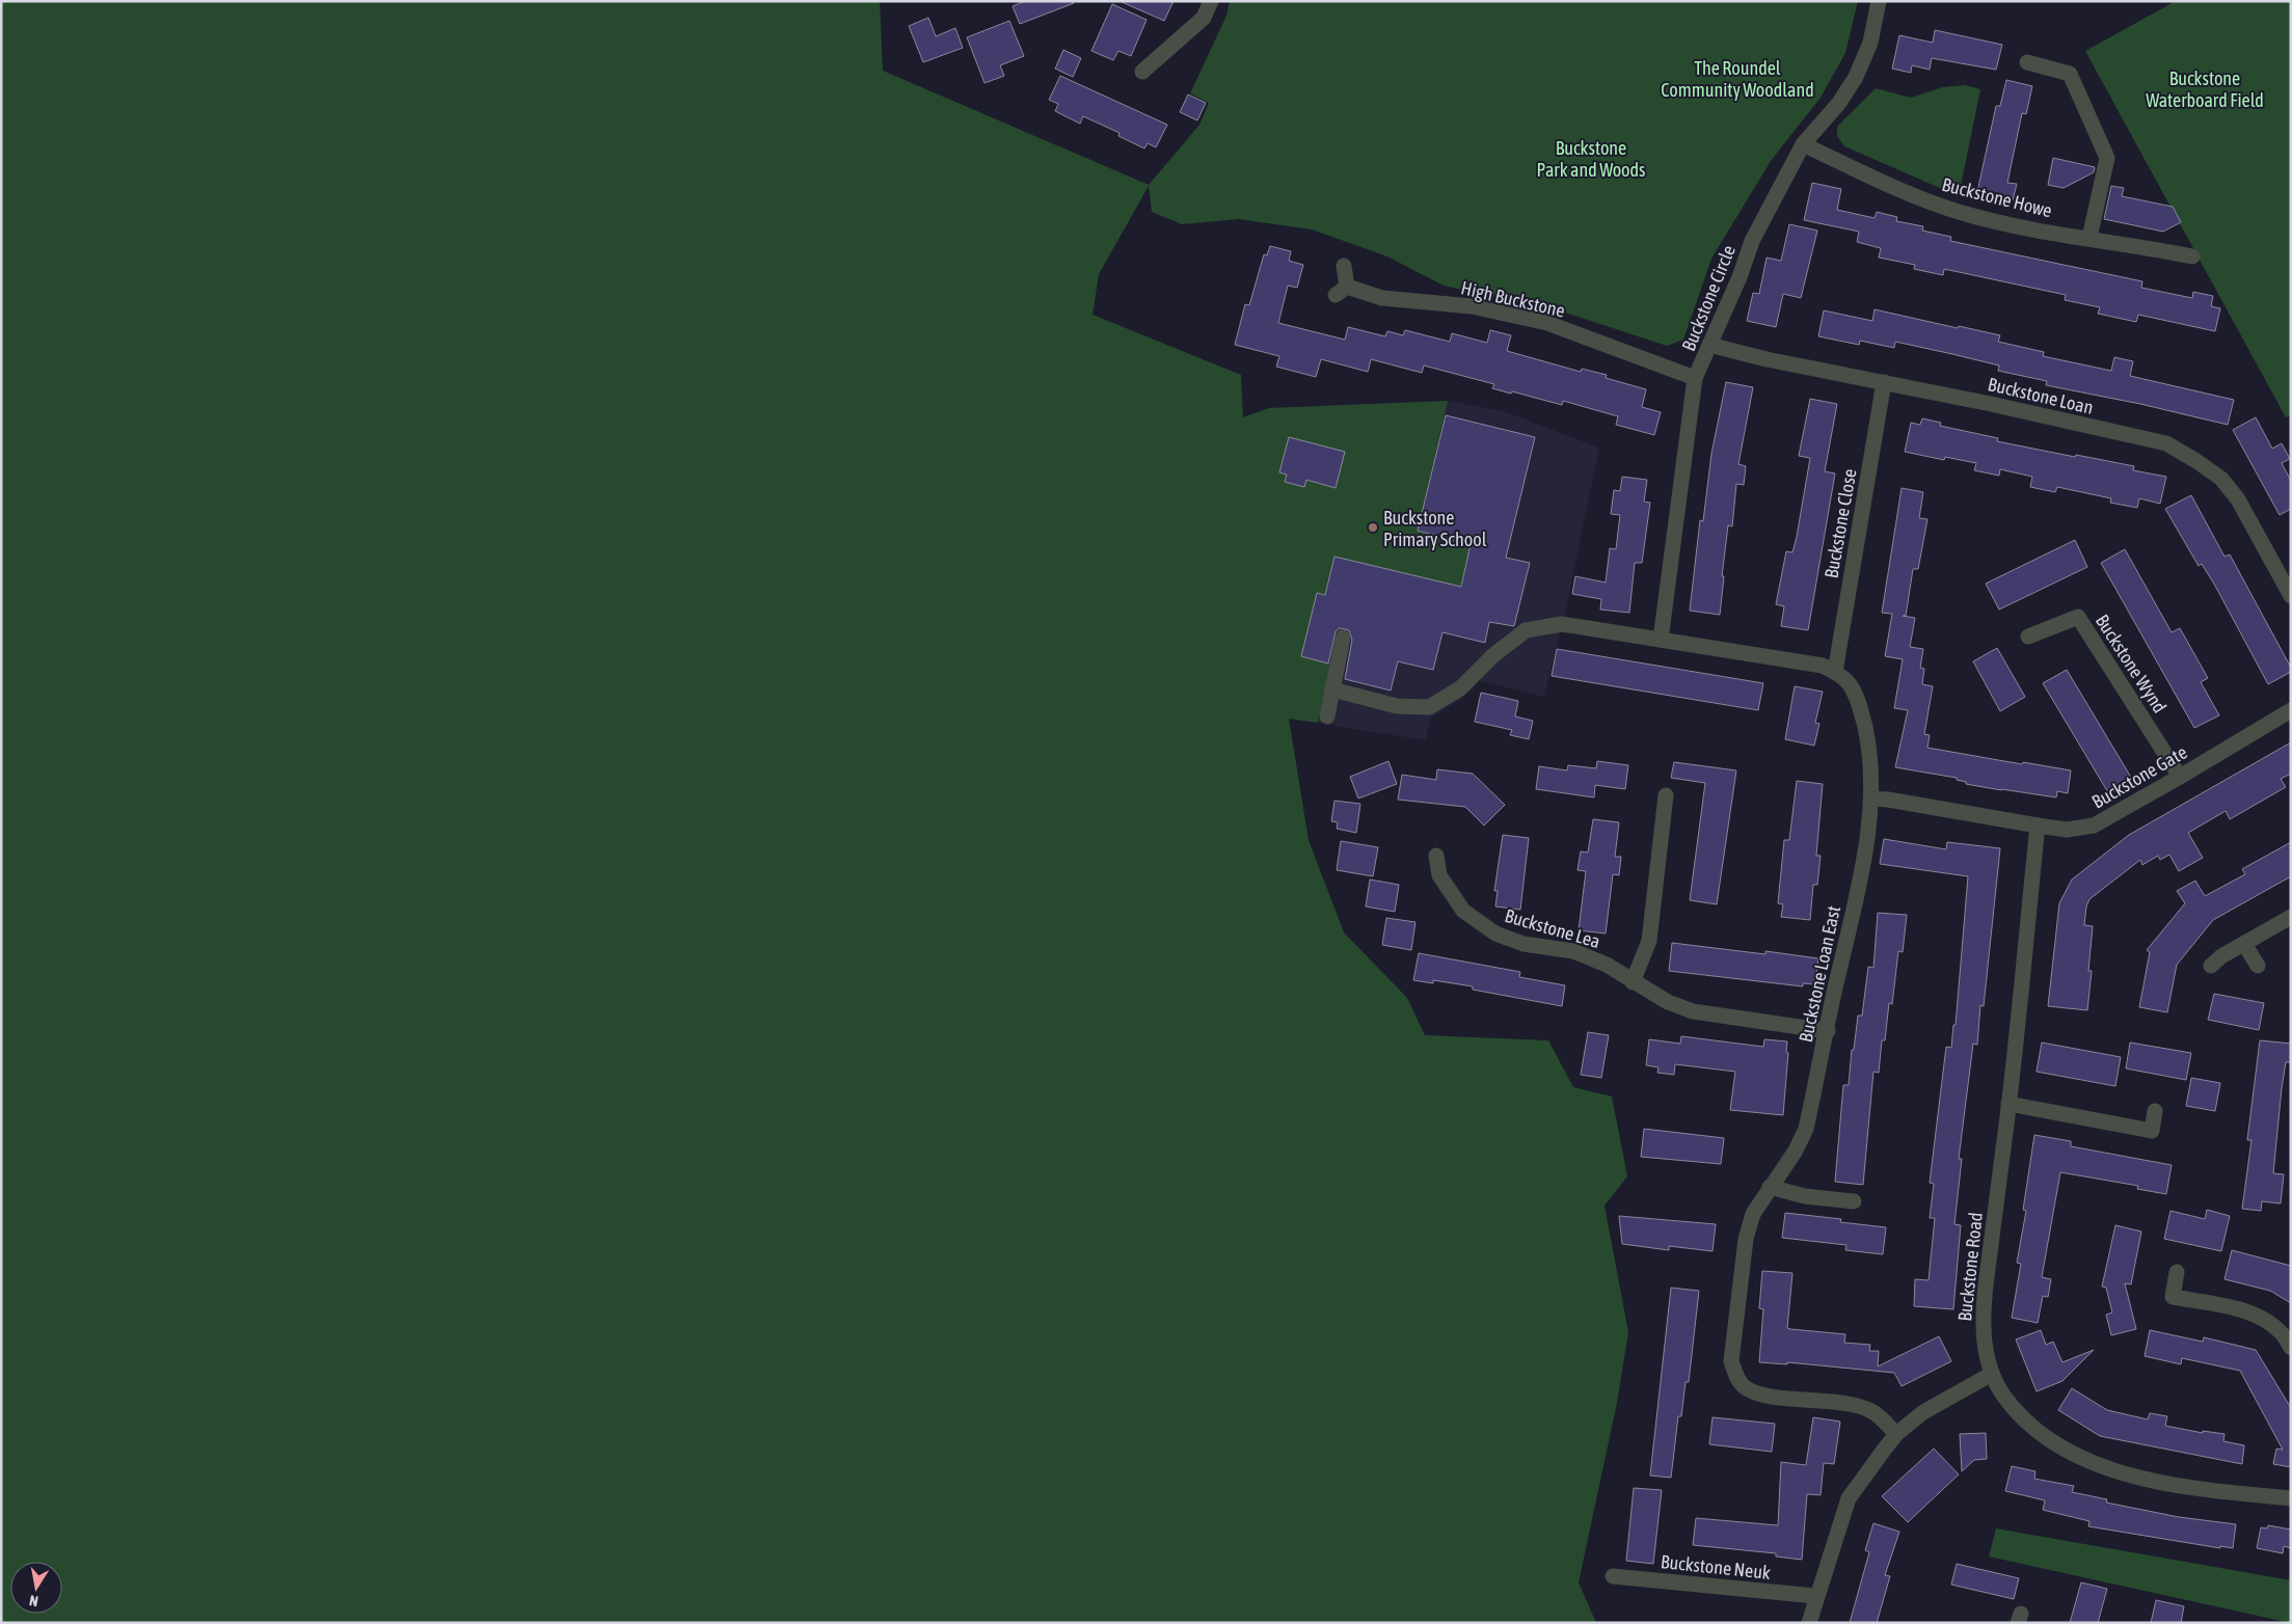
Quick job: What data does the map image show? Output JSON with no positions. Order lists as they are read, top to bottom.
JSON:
{
  "streets": {
    "street": [
      "Buckstone Howe",
      "Buckstone Circle",
      "High Buckstone",
      "Buckstone Loan",
      "Buckstone Close",
      "Buckstone Wynd",
      "Buckstone Gate",
      "Buckstone Lea",
      "Buckstone Loan East",
      "Buckstone Road",
      "Buckstone Neuk"
    ]
  },
  "crossings": [
    ["Buckstone Howe", "Buckstone Circle"],
    ["Buckstone Circle", "High Buckstone"],
    ["Buckstone Circle", "Buckstone Loan"],
    ["Buckstone Circle", "Buckstone Loan East"],
    ["Buckstone Loan", "Buckstone Close"],
    ["Buckstone Close", "Buckstone Loan East"],
    ["Buckstone Wynd", "Buckstone Gate"],
    ["Buckstone Gate", "Buckstone Loan East"],
    ["Buckstone Gate", "Buckstone Road"],
    ["Buckstone Lea", "Buckstone Loan East"]
  ],
  "parks": ["The Roundel Community Woodland", "Buckstone Waterboard Field", "Buckstone Park and Woods"],
  "places": ["Buckstone Primary School"],
  "north": "bottom"
}
